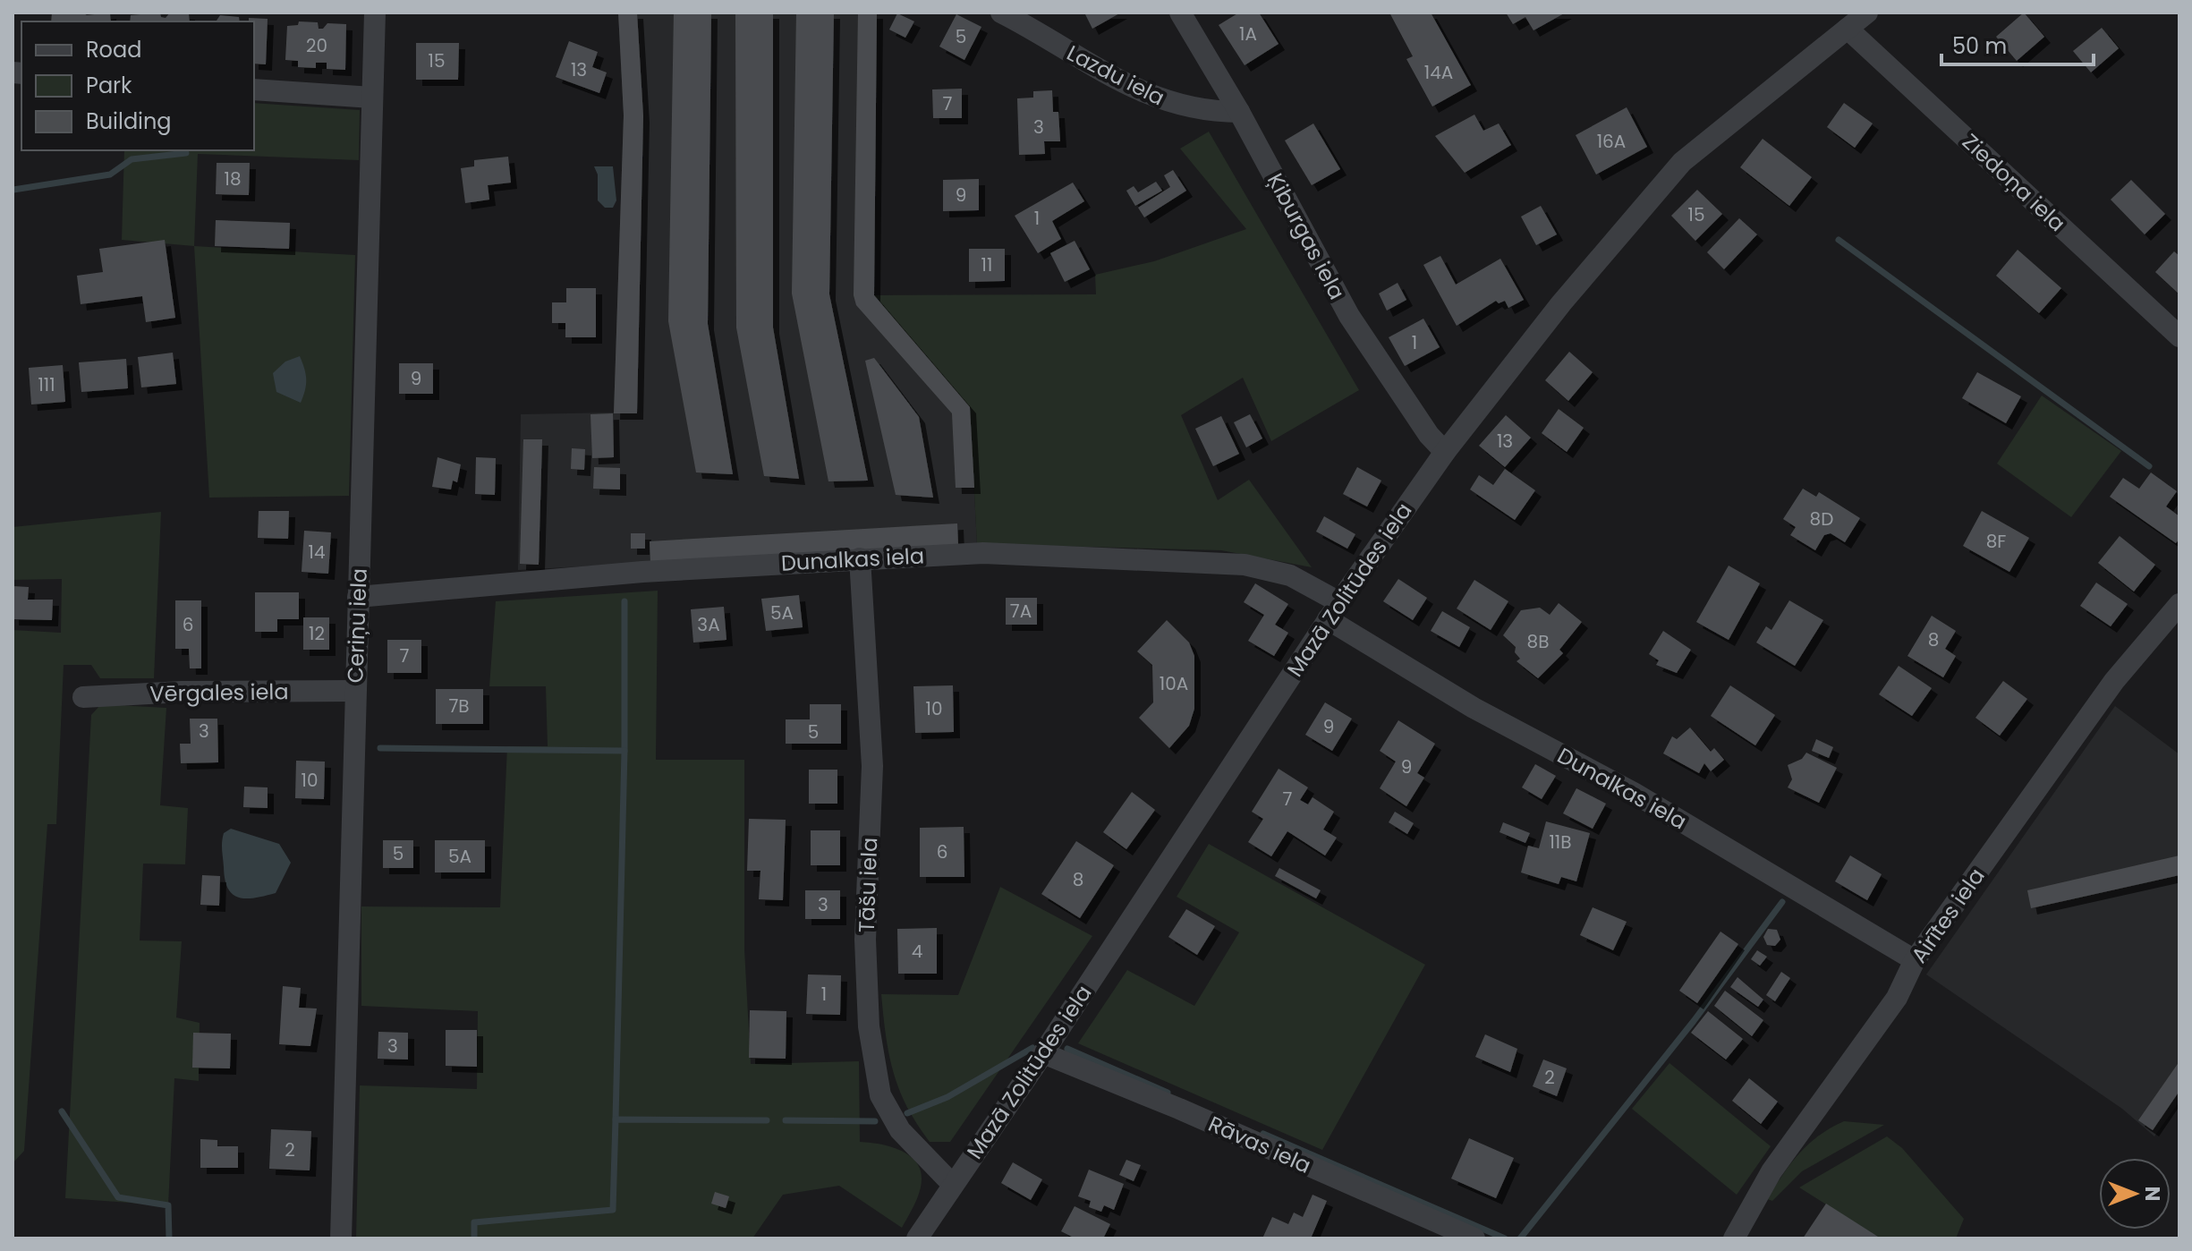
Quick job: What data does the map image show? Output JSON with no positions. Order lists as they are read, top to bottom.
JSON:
{
  "streets": {
    "street": [
      "Lazdu iela",
      "Ziedoņa iela",
      "Ķiburgas iela",
      "Dunalkas iela",
      "Mazā Zolitūdes iela",
      "Ceriņu iela",
      "Vērgales iela",
      "Tāšu iela",
      "Airītes iela",
      "Rāvas iela"
    ]
  },
  "crossings": [
    ["Lazdu iela", "Ķiburgas iela"],
    ["Ziedoņa iela", "Mazā Zolitūdes iela"],
    ["Ķiburgas iela", "Mazā Zolitūdes iela"],
    ["Dunalkas iela", "Mazā Zolitūdes iela"],
    ["Dunalkas iela", "Ceriņu iela"],
    ["Dunalkas iela", "Tāšu iela"],
    ["Dunalkas iela", "Airītes iela"],
    ["Mazā Zolitūdes iela", "Tāšu iela"],
    ["Mazā Zolitūdes iela", "Rāvas iela"],
    ["Ceriņu iela", "Vērgales iela"]
  ],
  "house_numbers": [
    "1A",
    "5",
    "20",
    "15",
    "13",
    "14A",
    "7",
    "3",
    "16A",
    "18",
    "9",
    "15",
    "1",
    "11",
    "1",
    "9",
    "111",
    "13",
    "8D",
    "8F",
    "14",
    "7A",
    "5A",
    "6",
    "3A",
    "12",
    "8",
    "8B",
    "7",
    "10A",
    "7B",
    "10",
    "9",
    "3",
    "5",
    "9",
    "10",
    "7",
    "11B",
    "6",
    "5",
    "5A",
    "8",
    "3",
    "4",
    "1",
    "3",
    "2",
    "2"
  ],
  "legend": ["Road", "Park", "Building"],
  "scale_bar": "50 m",
  "north": "right"
}
